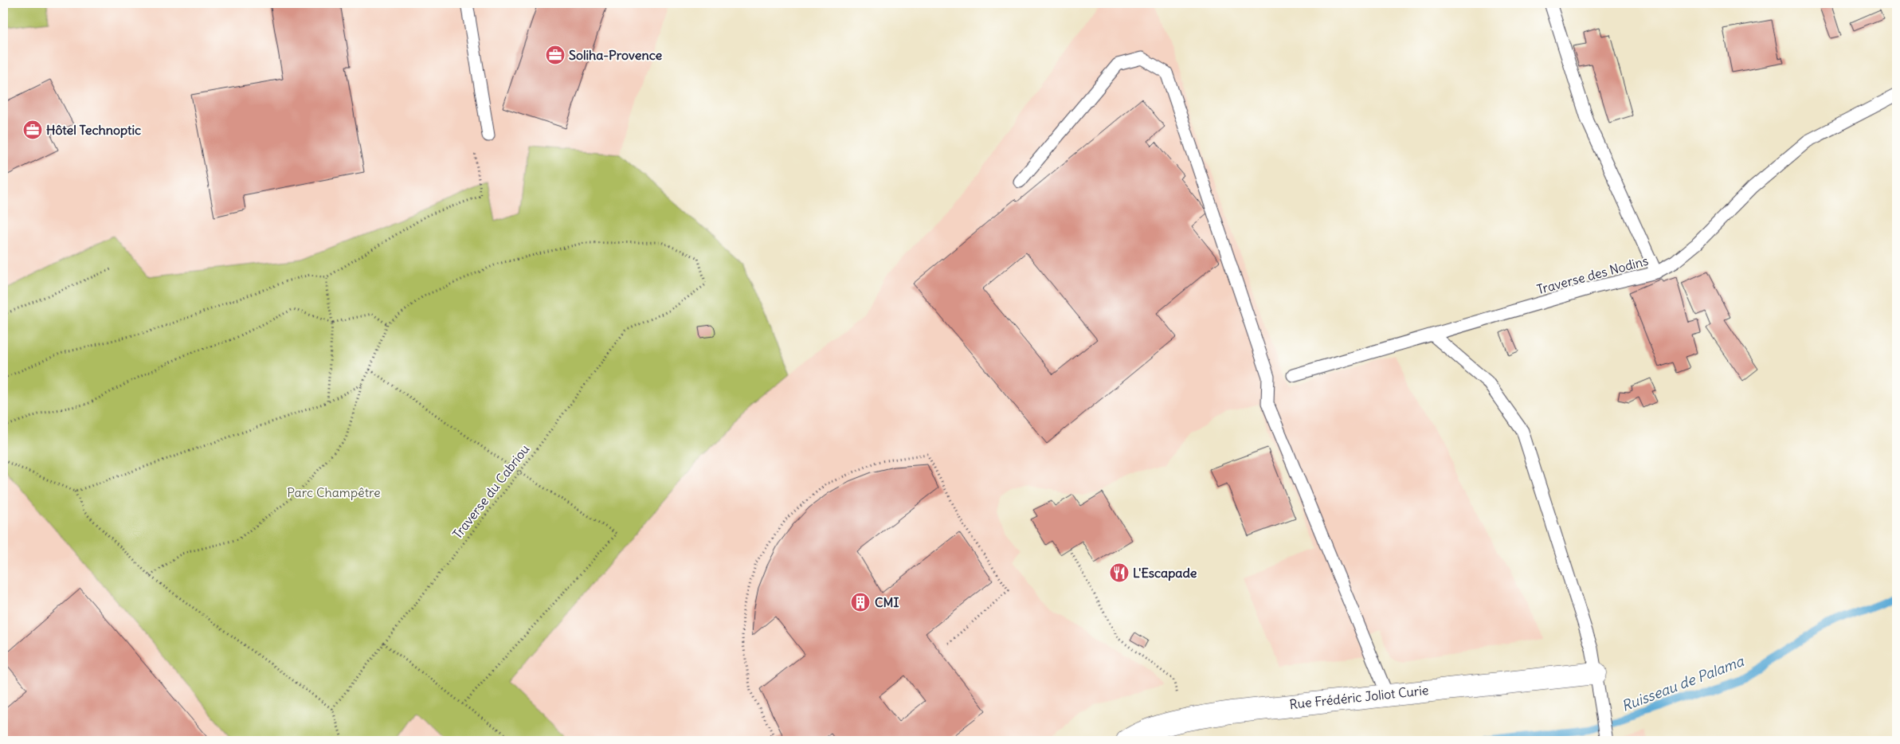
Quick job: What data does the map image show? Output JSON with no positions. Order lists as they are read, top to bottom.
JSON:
{
  "streets": {
    "street": ["Rue Frédéric Joliot Curie"],
    "lane": ["Traverse des Nodins"],
    "path": ["Traverse du Cabriou"]
  },
  "water": ["Ruisseau de Palama"],
  "parks": ["Parc Champêtre"],
  "places": {
    "office": ["Soliha-Provence", "Hôtel Technoptic"],
    "restaurant": ["L'Escapade"],
    "building": ["CMI"]
  }
}
